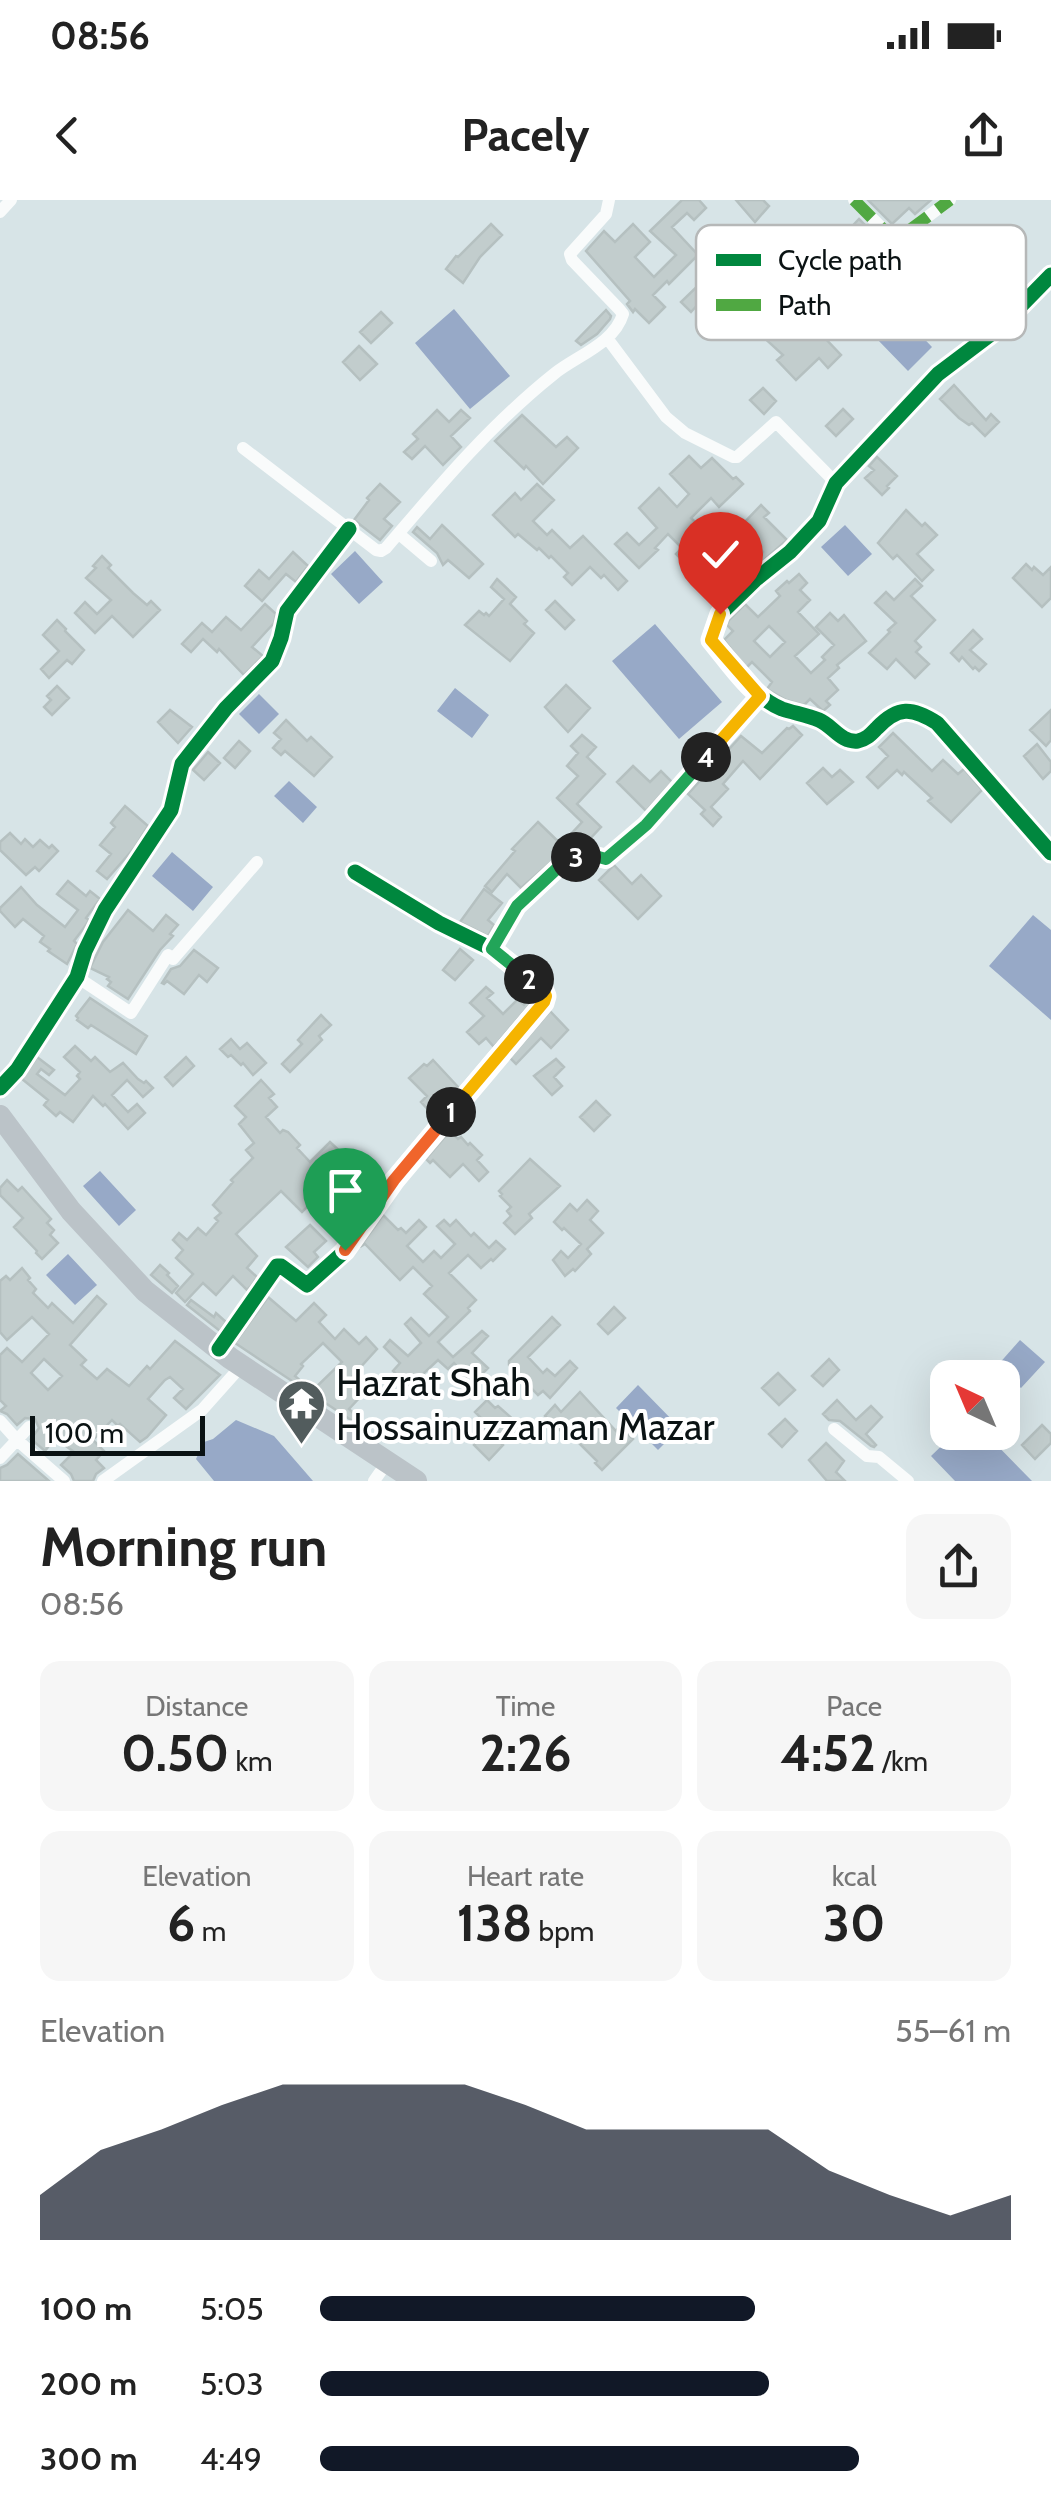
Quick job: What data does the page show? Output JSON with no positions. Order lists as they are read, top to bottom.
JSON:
{
  "places": {
    "temple": ["Hazrat Shah Hossainuzzaman Mazar"]
  },
  "legend": ["Cycle path", "Path"],
  "scale_bar": "100 m",
  "north": "top left",
  "page": {
    "status": "08:56",
    "header": "Pacely",
    "pins": [
      "4",
      "3",
      "2",
      "1"
    ],
    "scale": "100 m",
    "heading": ["Morning run", "08:56"],
    "stats": [
      ["Distance", "0.50 km"],
      ["Time", "2:26"],
      ["Pace", "4:52 /km"],
      ["Elevation", "6 m"],
      ["Heart rate", "138 bpm"],
      ["kcal", "30"]
    ],
    "chart": ["Elevation", "55–61 m"],
    "list": [
      {
        "name": "100 m",
        "note": "5:05"
      },
      {
        "name": "200 m",
        "note": "5:03"
      },
      {
        "name": "300 m",
        "note": "4:49"
      }
    ]
  }
}
